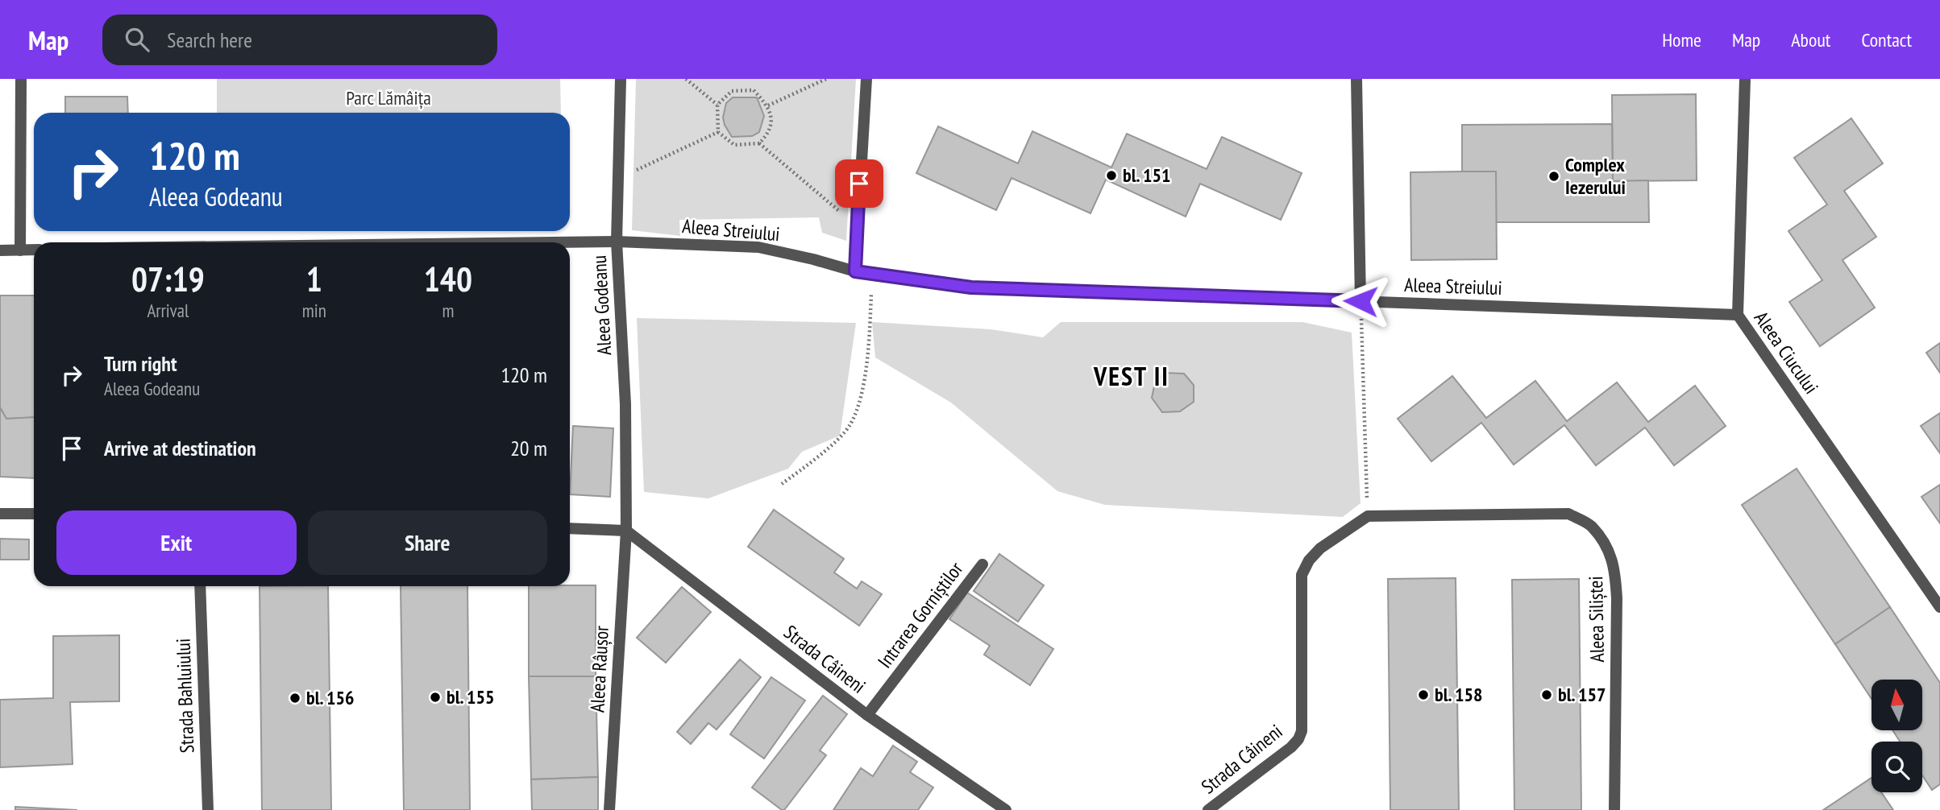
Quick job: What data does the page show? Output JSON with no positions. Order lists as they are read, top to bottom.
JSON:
{
  "streets": {
    "street": [
      "Aleea Streiului",
      "Aleea Godeanu",
      "Aleea Ciucului",
      "Intrarea Gorniștilor",
      "Aleea Siliștei",
      "Strada Câineni",
      "Aleea Râușor",
      "Strada Bahluiului"
    ]
  },
  "crossings": [
    ["Aleea Streiului", "Aleea Godeanu"],
    ["Aleea Streiului", "Aleea Ciucului"],
    ["Aleea Godeanu", "Strada Câineni"],
    ["Aleea Godeanu", "Aleea Râușor"],
    ["Intrarea Gorniștilor", "Strada Câineni"],
    ["Aleea Siliștei", "Strada Câineni"],
    ["Strada Câineni", "Aleea Râușor"]
  ],
  "districts": ["VEST II"],
  "parks": ["Parc Lămâița"],
  "places": [
    "bl. 151",
    "Complex Iezerului",
    "bl. 158",
    "bl. 157",
    "bl. 155",
    "bl. 156"
  ],
  "north": "top",
  "page": {
    "header": "Map",
    "search": "Search here",
    "nav": [
      "Home",
      "Map",
      "About",
      "Contact"
    ],
    "turn": ["120 m", "Aleea Godeanu"],
    "eta": [
      "07:19",
      "Arrival",
      "1",
      "min",
      "140",
      "m"
    ],
    "list": [
      {
        "name": "Turn right",
        "note": "Aleea Godeanu",
        "value": "120 m"
      },
      {
        "name": "Arrive at destination",
        "value": "20 m"
      }
    ],
    "buttons": ["Exit", "Share"]
  }
}
